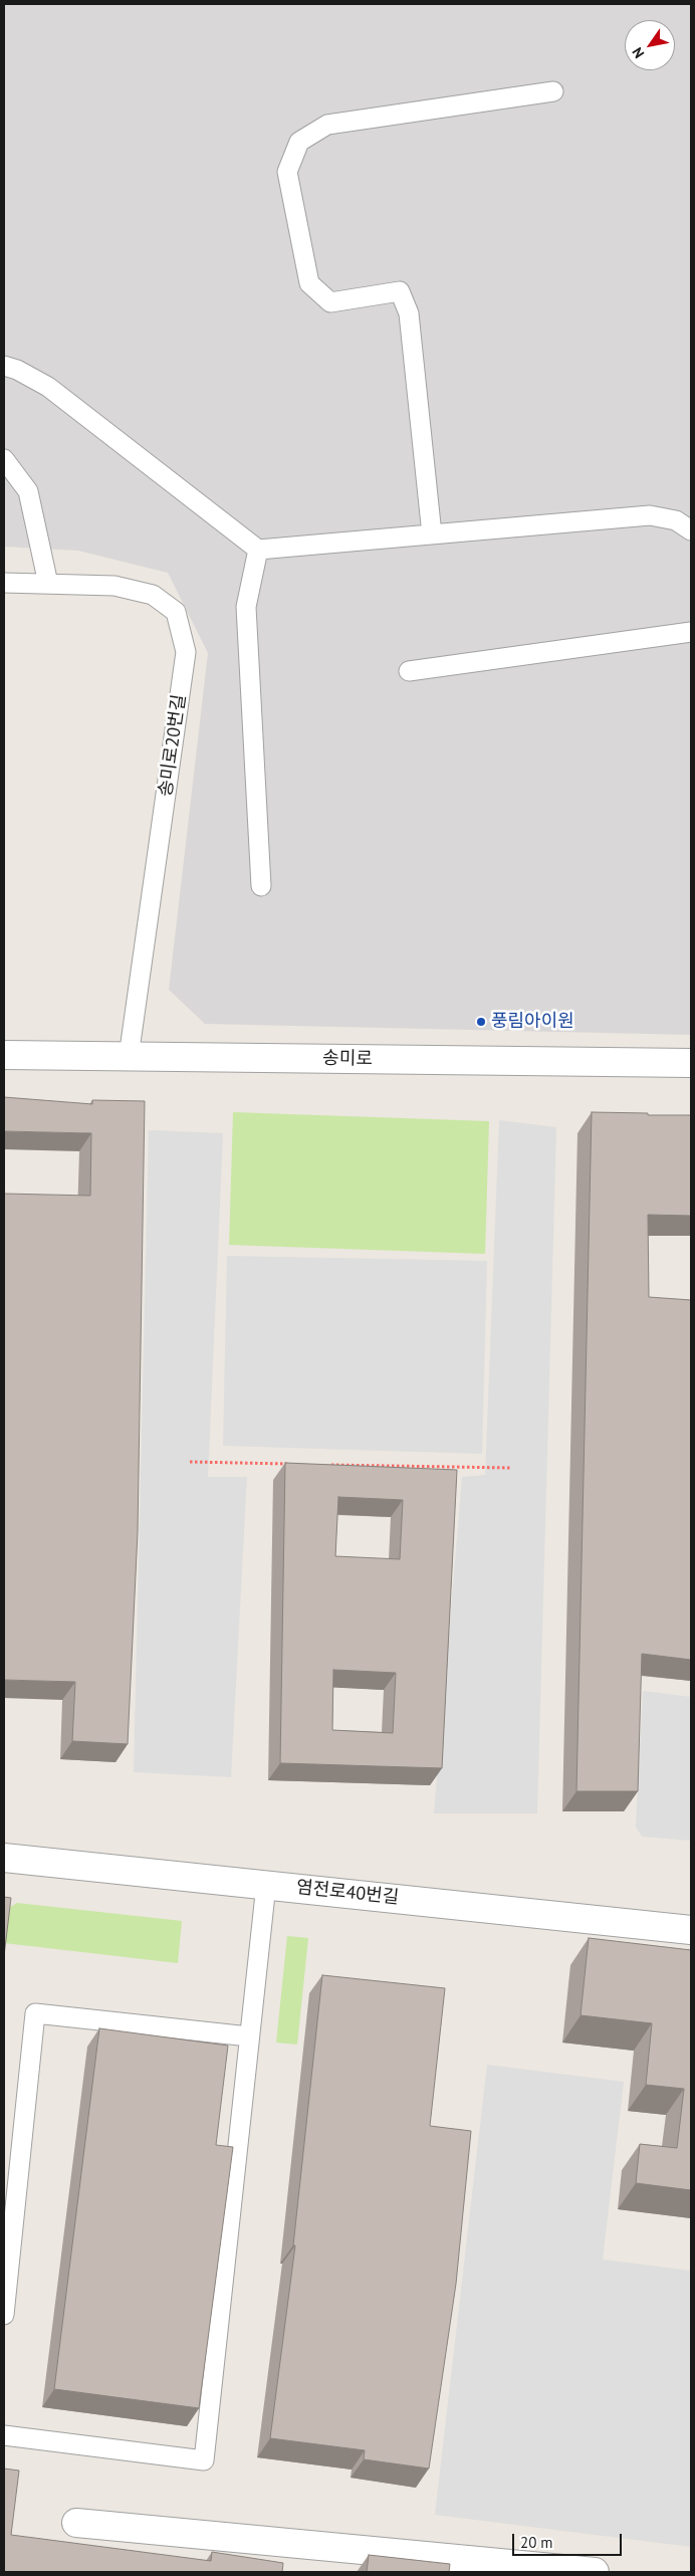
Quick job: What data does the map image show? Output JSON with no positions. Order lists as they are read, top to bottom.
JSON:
{
  "streets": {
    "street": ["송미로", "염전로40번길"],
    "lane": ["송미로20번길"]
  },
  "crossings": [
    ["송미로20번길", "송미로"]
  ],
  "places": ["풍림아이원"],
  "scale_bar": "20 m",
  "north": "bottom left"
}
